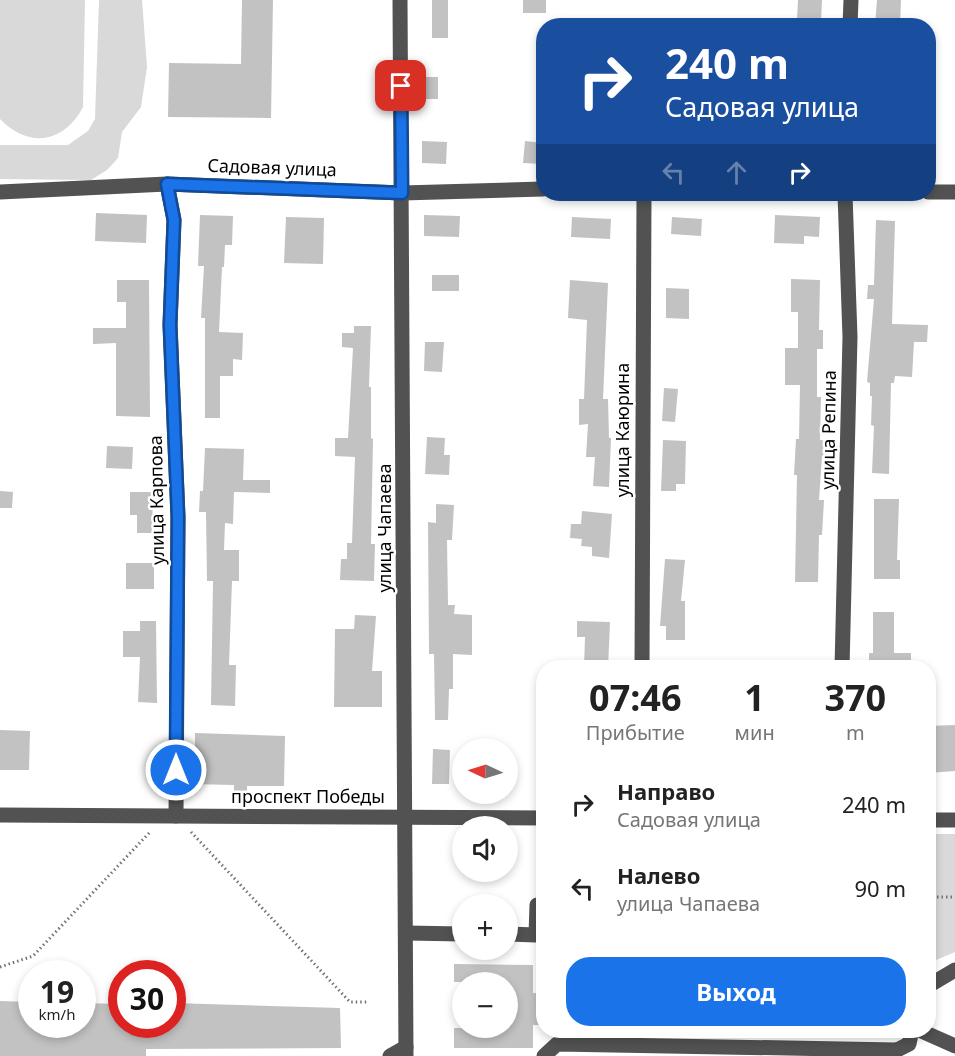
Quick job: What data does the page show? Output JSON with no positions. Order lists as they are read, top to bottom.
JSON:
{
  "streets": {
    "street": [
      "Садовая улица",
      "улица Каюрина",
      "улица Репина",
      "улица Карпова",
      "улица Чапаева",
      "проспект Победы"
    ]
  },
  "crossings": [
    ["Садовая улица", "улица Карпова"],
    ["Садовая улица", "улица Чапаева"],
    ["улица Карпова", "проспект Победы"],
    ["улица Чапаева", "проспект Победы"]
  ],
  "north": "left",
  "page": {
    "turn": ["240 m", "Садовая улица"],
    "eta": [
      "07:46",
      "Прибытие",
      "1",
      "мин",
      "370",
      "m"
    ],
    "map_buttons": ["+", "−"],
    "list": [
      {
        "name": "Направо",
        "note": "Садовая улица",
        "value": "240 m"
      },
      {
        "name": "Налево",
        "note": "улица Чапаева",
        "value": "90 m"
      }
    ],
    "buttons": "Выход",
    "speed": "19 km/h",
    "limit": "30"
  }
}
